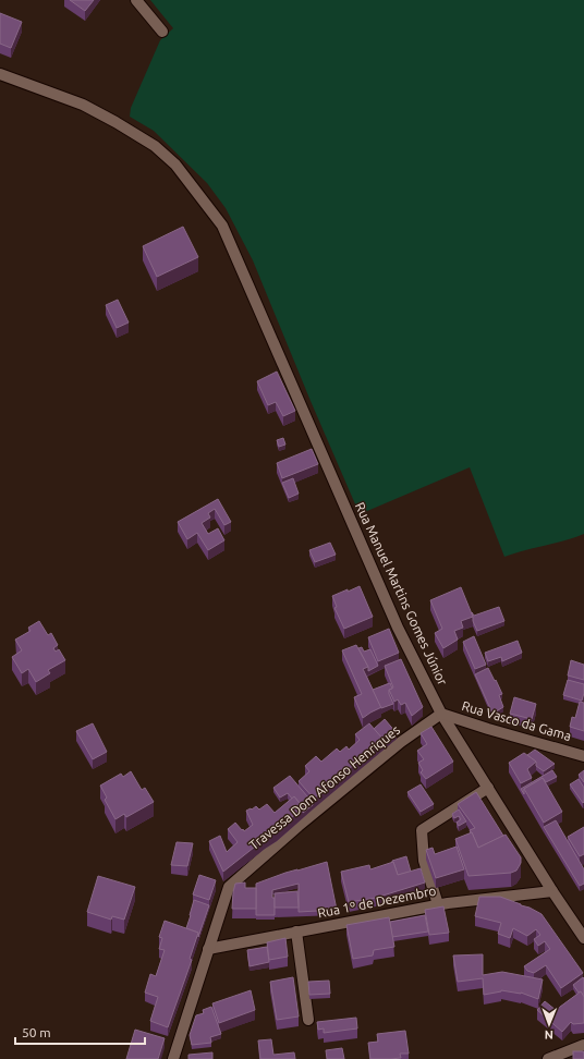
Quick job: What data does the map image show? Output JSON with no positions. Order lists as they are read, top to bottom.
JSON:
{
  "streets": {
    "street": [
      "Rua Manuel Martins Gomes Júnior",
      "Rua Vasco da Gama",
      "Travessa Dom Afonso Henriques",
      "Rua 1º de Dezembro"
    ]
  },
  "crossings": [
    ["Rua Manuel Martins Gomes Júnior", "Rua Vasco da Gama"],
    ["Rua Manuel Martins Gomes Júnior", "Travessa Dom Afonso Henriques"],
    ["Rua Manuel Martins Gomes Júnior", "Rua 1º de Dezembro"],
    ["Rua Vasco da Gama", "Travessa Dom Afonso Henriques"],
    ["Travessa Dom Afonso Henriques", "Rua 1º de Dezembro"]
  ],
  "scale_bar": "50 m",
  "north": "bottom"
}
